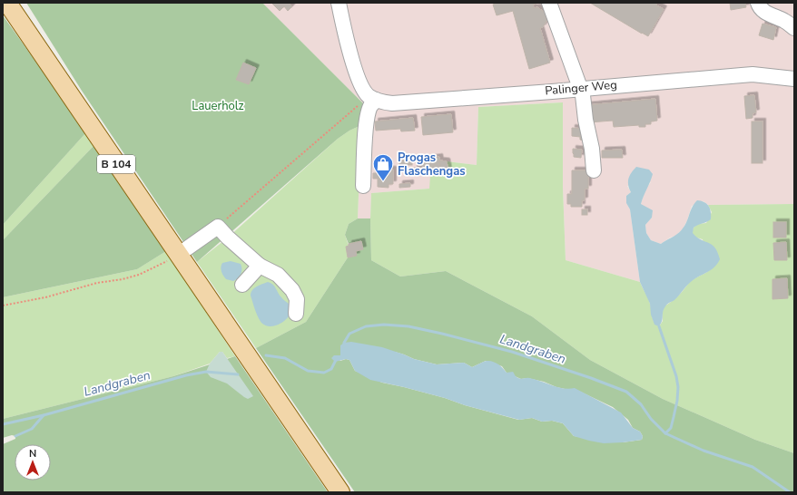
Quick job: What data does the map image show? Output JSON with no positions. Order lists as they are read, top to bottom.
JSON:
{
  "streets": {
    "main road": ["B 104"],
    "street": ["Palinger Weg"]
  },
  "water": ["Landgraben"],
  "parks": ["Lauerholz"],
  "places": {
    "shop": ["Progas Flaschengas"]
  },
  "north": "top"
}
